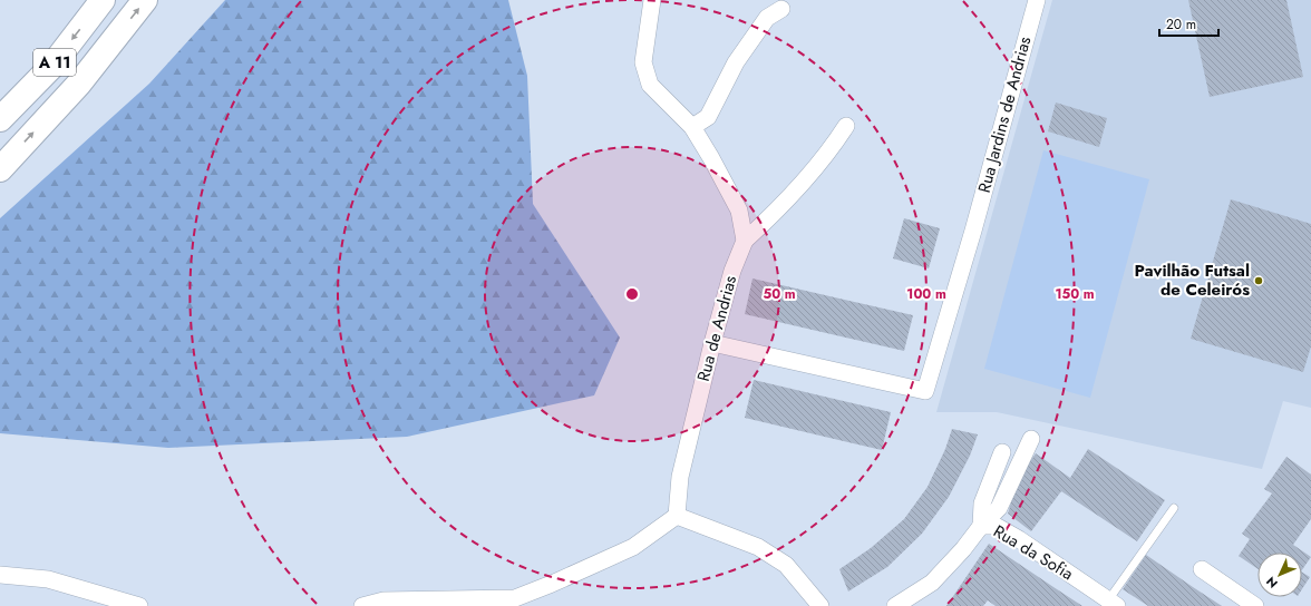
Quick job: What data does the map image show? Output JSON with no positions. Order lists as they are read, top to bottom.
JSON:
{
  "streets": {
    "highway": ["A 11"],
    "street": ["Rua Jardins de Andrias", "Rua de Andrias", "Rua da Sofia"]
  },
  "crossings": [
    ["Rua Jardins de Andrias", "Rua de Andrias"]
  ],
  "places": ["Pavilhão Futsal de Celeirós"],
  "scale_bar": "20 m",
  "north": "bottom left",
  "rings": ["50 m", "100 m", "150 m"]
}
